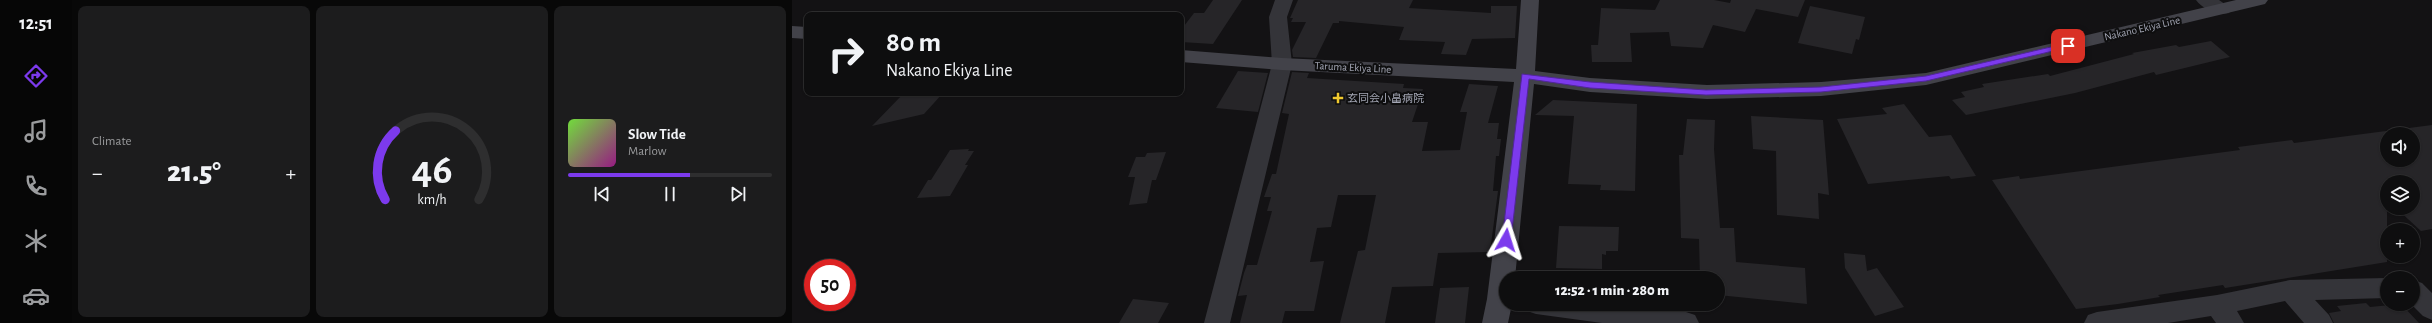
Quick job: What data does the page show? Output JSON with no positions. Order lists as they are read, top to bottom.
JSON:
{
  "streets": {
    "main road": ["Nakano Ekiya Line", "Taruma Ekiya Line"]
  },
  "crossings": [
    ["Nakano Ekiya Line", "Taruma Ekiya Line"]
  ],
  "places": {
    "health": ["玄同会小畠病院"]
  },
  "page": {
    "tabs": "12:51",
    "tile": "Climate",
    "turn": ["80 m", "Nakano Ekiya Line"],
    "song": ["Slow Tide", "Marlow"],
    "map_buttons": ["+", "−"],
    "heat": ["−", "21.5°", "+"],
    "limit": "50",
    "trip": "12:52 · 1 min · 280 m",
    "gauge": ["46", "km/h"]
  }
}
